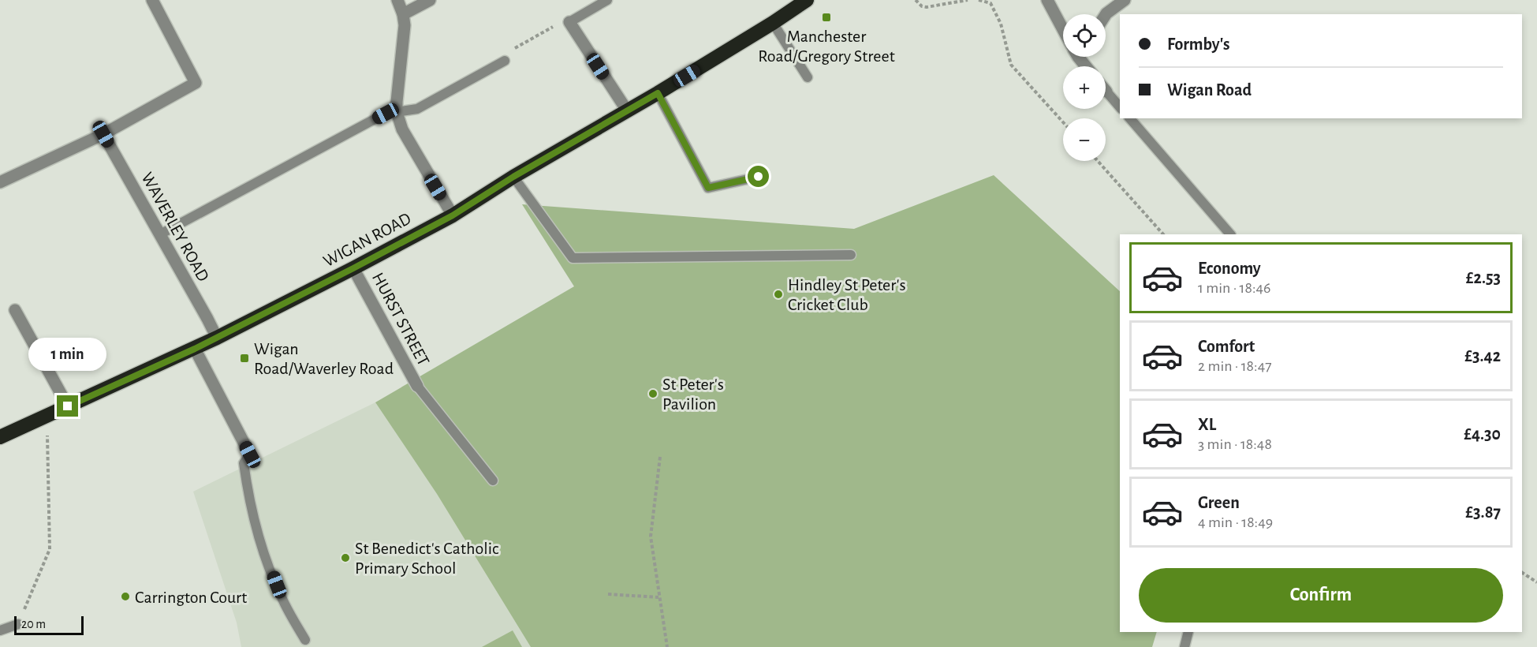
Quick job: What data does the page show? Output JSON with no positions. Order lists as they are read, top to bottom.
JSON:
{
  "streets": {
    "highway": ["WIGAN ROAD"],
    "street": ["WAVERLEY ROAD", "HURST STREET"]
  },
  "crossings": [
    ["WAVERLEY ROAD", "WIGAN ROAD"],
    ["WIGAN ROAD", "HURST STREET"]
  ],
  "places": {
    "transit": ["Manchester Road/Gregory Street", "Wigan Road/Waverley Road"],
    "other": [
      "Hindley St Peter's Cricket Club",
      "St Peter's Pavilion",
      "St Benedict's Catholic Primary School",
      "Carrington Court"
    ]
  },
  "scale_bar": "20 m",
  "page": {
    "map_buttons": ["+", "−"],
    "banner": ["Formby's", "Wigan Road"],
    "list": [
      {
        "name": "Economy",
        "note": "1 min · 18:46",
        "value": "£2.53"
      },
      {
        "name": "Comfort",
        "note": "2 min · 18:47",
        "value": "£3.42"
      },
      {
        "name": "XL",
        "note": "3 min · 18:48",
        "value": "£4.30"
      },
      {
        "name": "Green",
        "note": "4 min · 18:49",
        "value": "£3.87"
      }
    ],
    "bubble": "1 min",
    "buttons": "Confirm",
    "scale": "20 m"
  }
}
